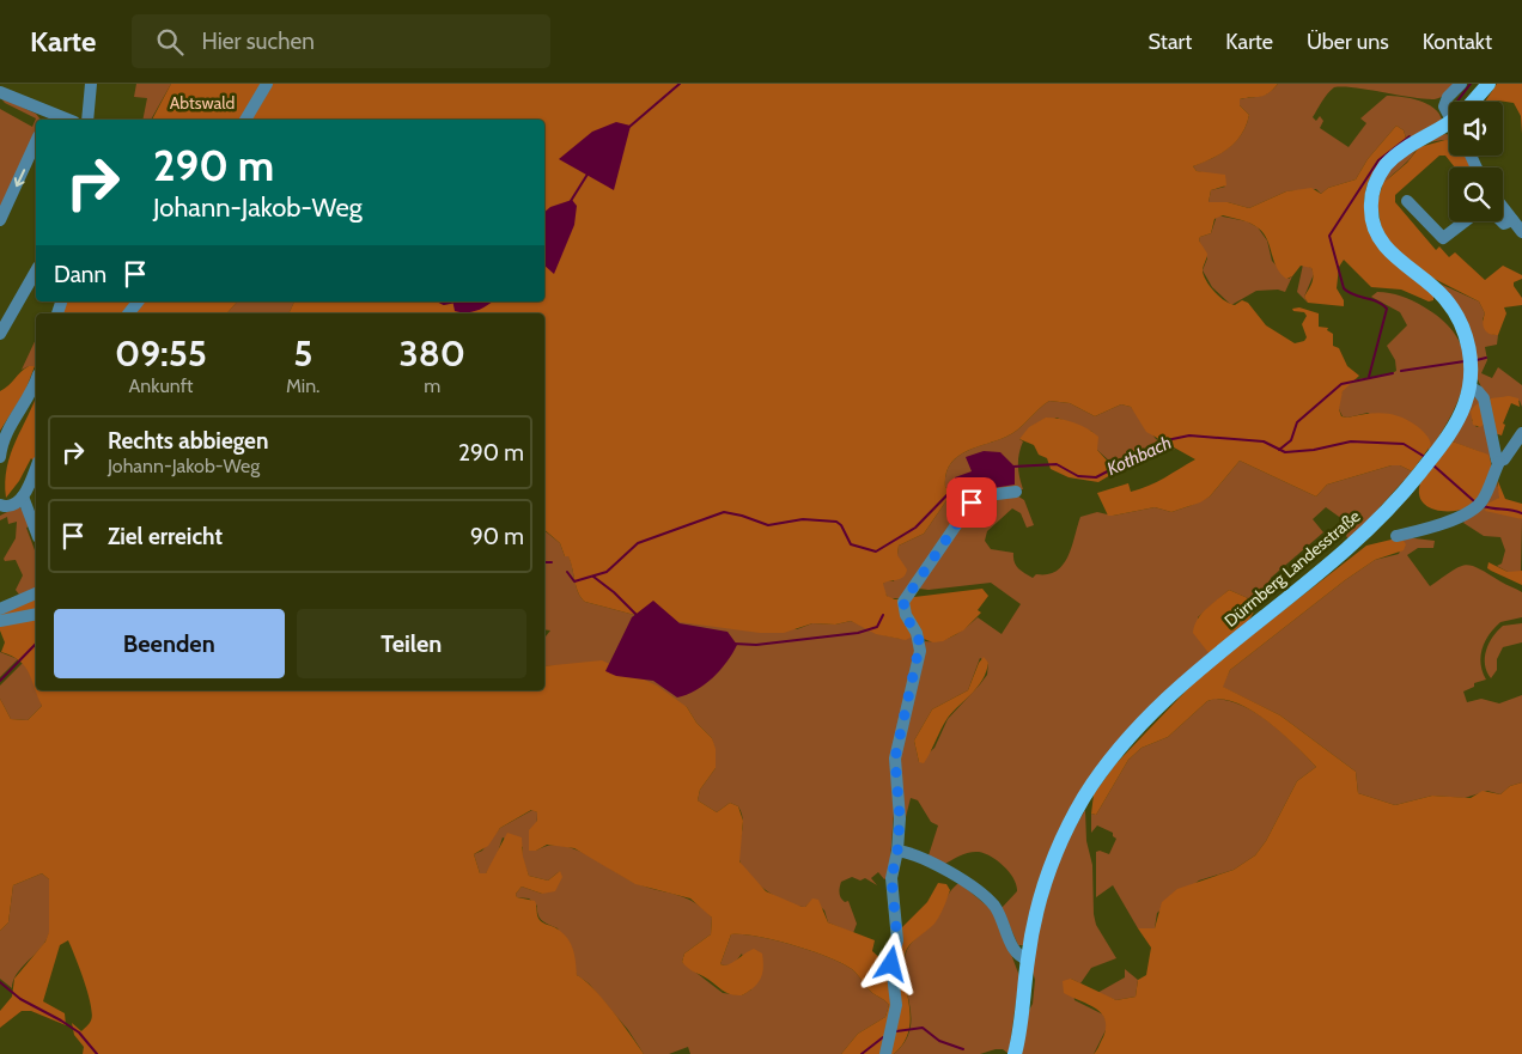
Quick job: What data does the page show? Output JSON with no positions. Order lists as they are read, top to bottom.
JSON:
{
  "streets": {
    "main road": ["Dürrnberg Landesstraße"]
  },
  "water": ["Kothbach"],
  "parks": ["Abtswald"],
  "page": {
    "header": "Karte",
    "search": "Hier suchen",
    "nav": [
      "Start",
      "Karte",
      "Über uns",
      "Kontakt"
    ],
    "turn": ["290 m", "Johann-Jakob-Weg"],
    "then": "Dann",
    "eta": [
      "09:55",
      "Ankunft",
      "5",
      "Min.",
      "380",
      "m"
    ],
    "list": [
      {
        "name": "Rechts abbiegen",
        "note": "Johann-Jakob-Weg",
        "value": "290 m"
      },
      {
        "name": "Ziel erreicht",
        "value": "90 m"
      }
    ],
    "buttons": ["Beenden", "Teilen"]
  }
}
